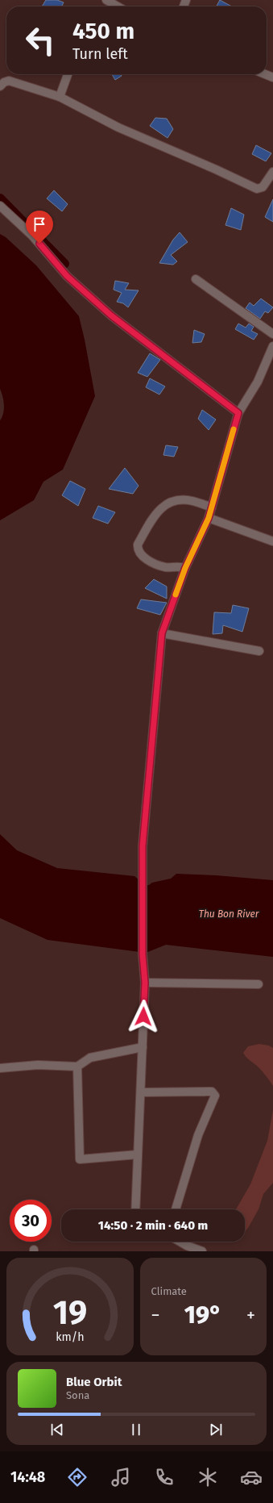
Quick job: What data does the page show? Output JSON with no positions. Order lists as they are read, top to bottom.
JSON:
{
  "water": ["Thu Bon River"],
  "page": {
    "turn": ["450 m", "Turn left"],
    "limit": "30",
    "trip": "14:50 · 2 min · 640 m",
    "tile": "Climate",
    "heat": ["−", "19°", "+"],
    "song": ["Blue Orbit", "Sona"],
    "tabs": "14:48",
    "gauge": ["19", "km/h"]
  }
}
